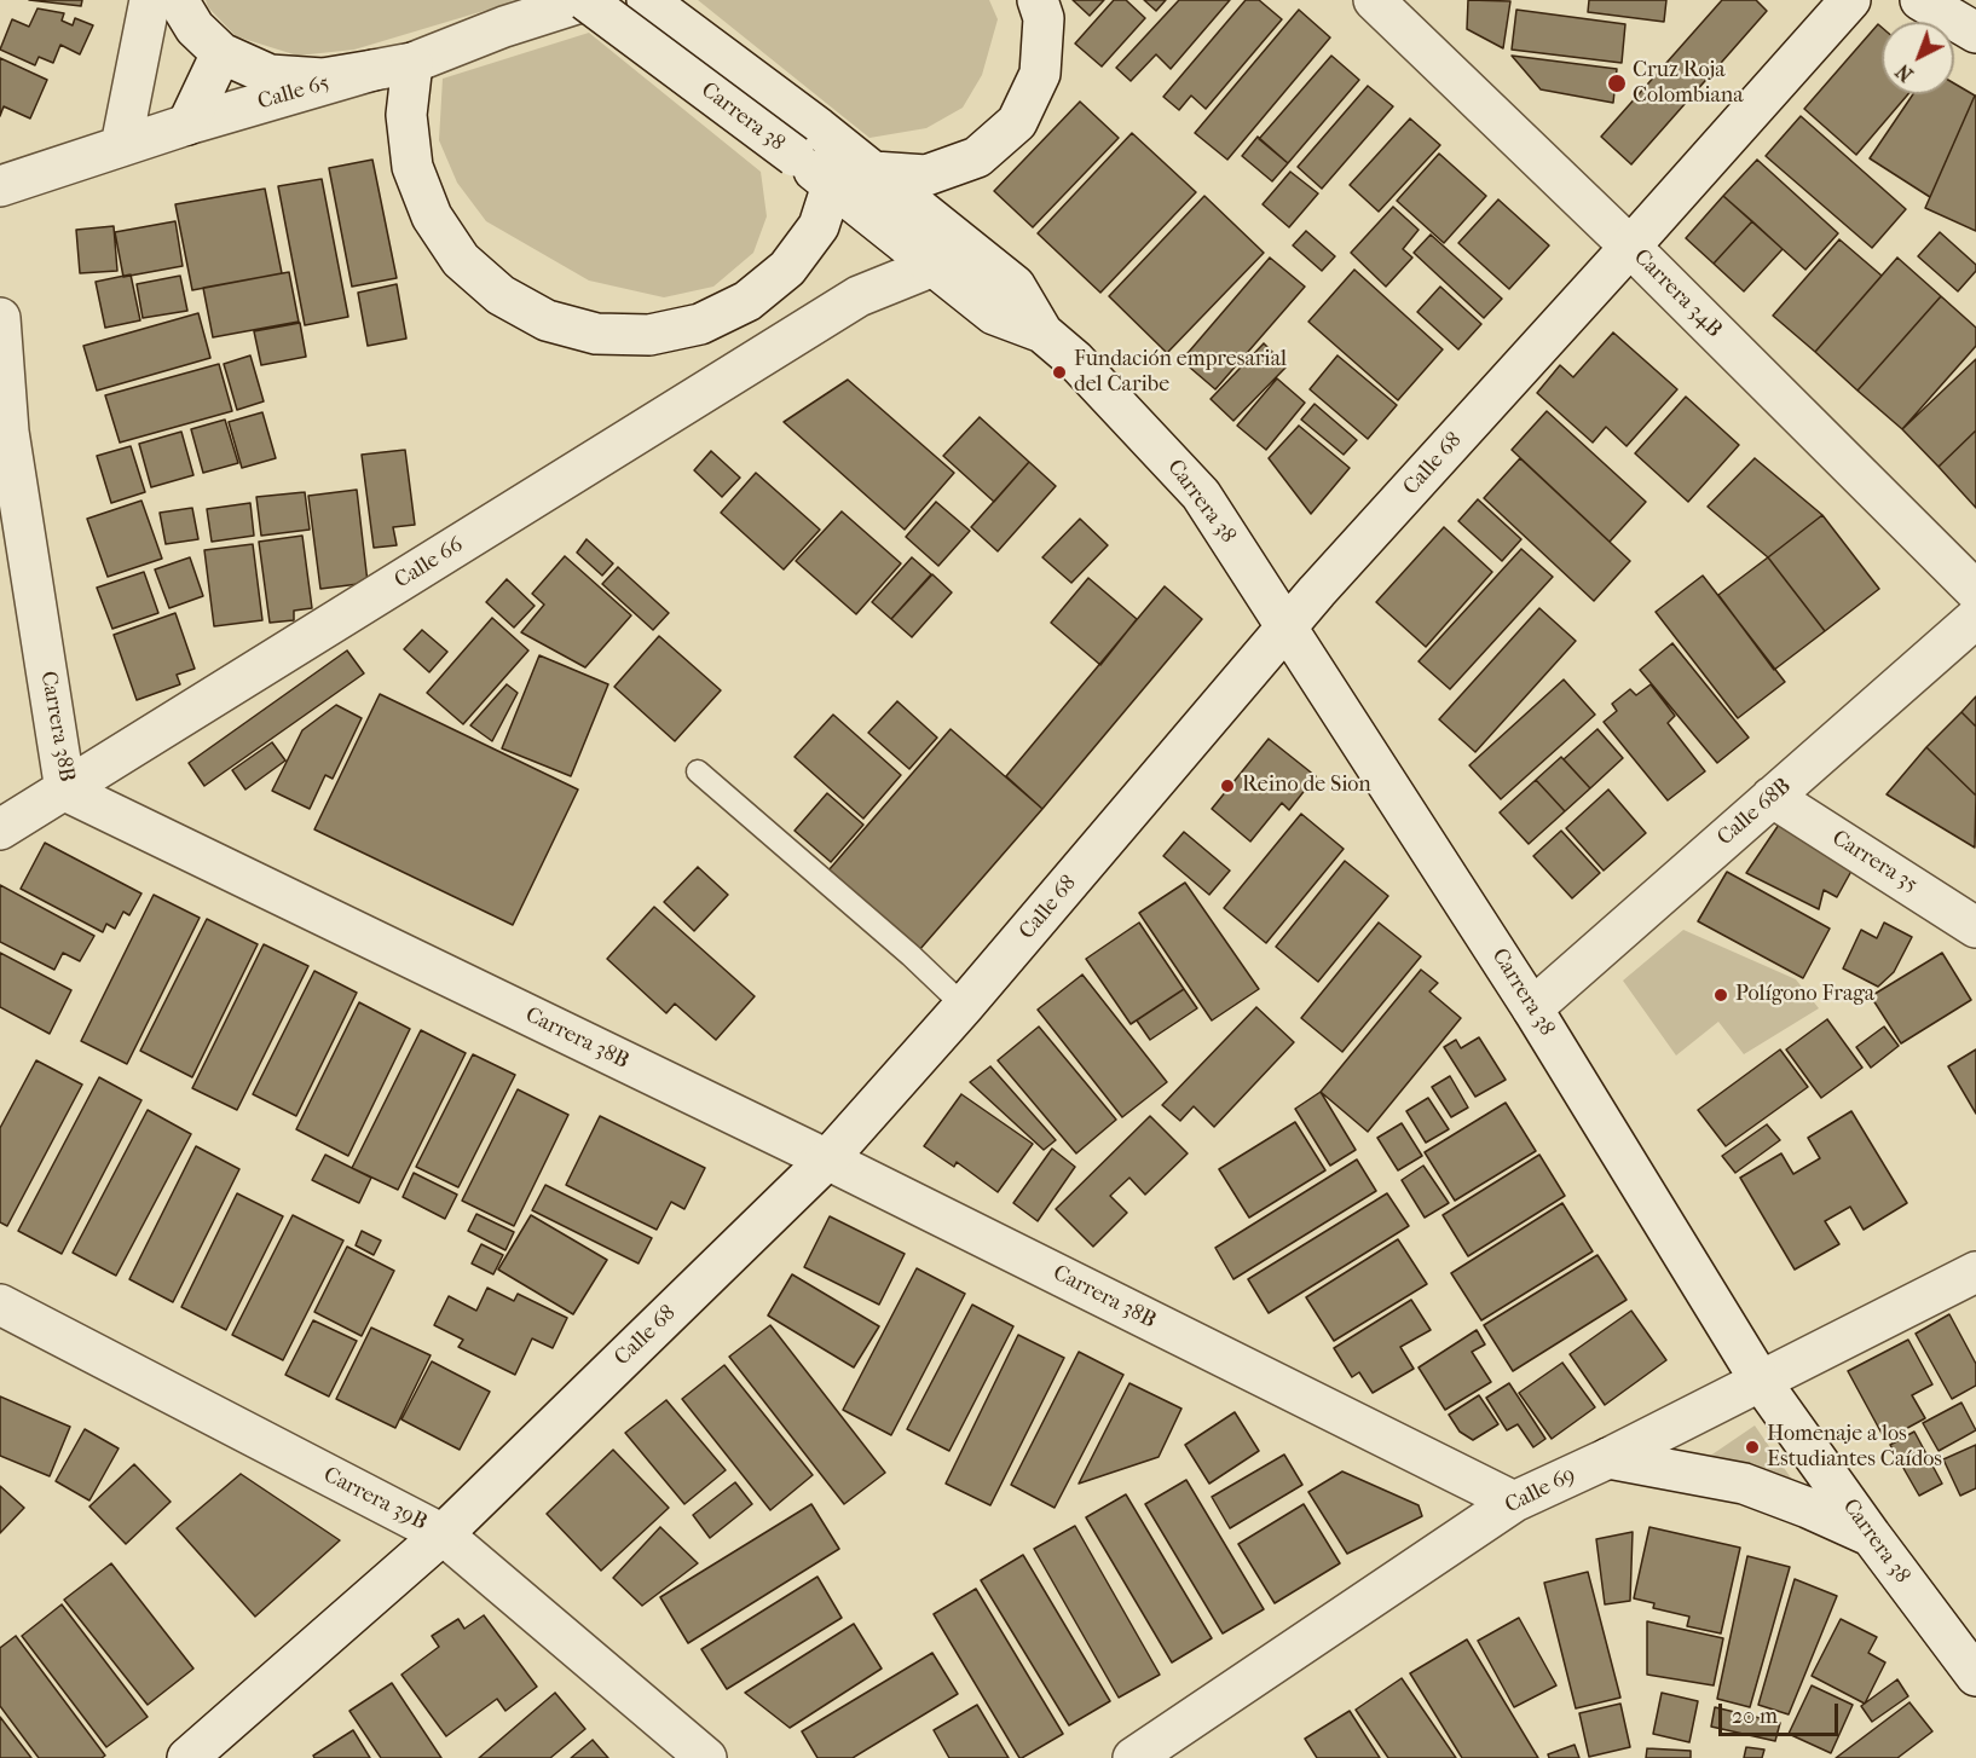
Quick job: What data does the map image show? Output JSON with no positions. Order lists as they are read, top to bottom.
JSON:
{
  "streets": {
    "street": [
      "Calle 65",
      "Carrera 38",
      "Carrera 34B",
      "Calle 68",
      "Calle 66",
      "Carrera 38B",
      "Calle 68B",
      "Carrera 35",
      "Calle 69",
      "Carrera 39B"
    ]
  },
  "crossings": [
    ["Calle 65", "Carrera 38"],
    ["Carrera 38", "Calle 68"],
    ["Carrera 38", "Calle 66"],
    ["Carrera 38", "Calle 68B"],
    ["Carrera 38", "Calle 69"],
    ["Carrera 34B", "Calle 68"],
    ["Calle 68", "Carrera 38B"],
    ["Calle 68", "Carrera 39B"],
    ["Calle 66", "Carrera 38B"],
    ["Carrera 38B", "Calle 69"],
    ["Calle 68B", "Carrera 35"]
  ],
  "places": [
    "Cruz Roja Colombiana",
    "Fundación empresarial del Caribe",
    "Reino de Sion",
    "Polígono Fraga",
    "Homenaje a los Estudiantes Caídos"
  ],
  "scale_bar": "20 m",
  "north": "bottom left"
}
